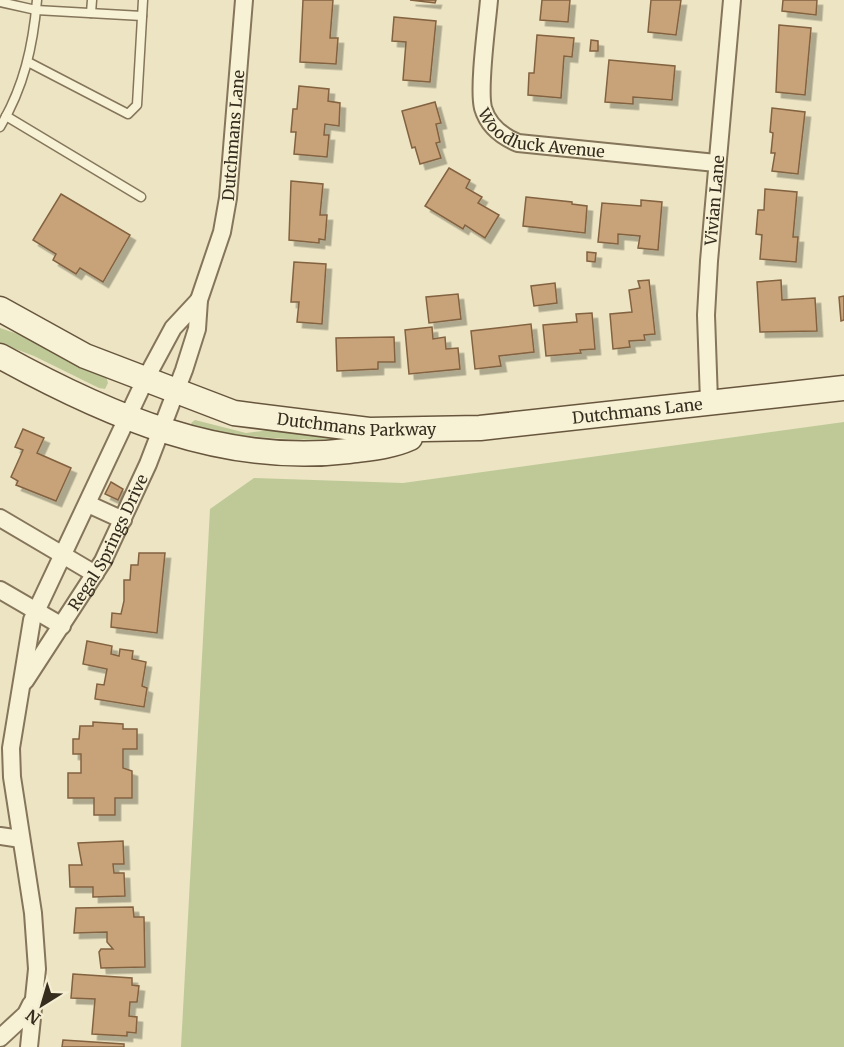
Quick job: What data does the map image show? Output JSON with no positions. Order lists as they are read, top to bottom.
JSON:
{
  "streets": {
    "main road": ["Dutchmans Lane", "Dutchmans Parkway"],
    "street": ["Woodluck Avenue", "Vivian Lane", "Regal Springs Drive"]
  },
  "crossings": [
    ["Woodluck Avenue", "Vivian Lane"],
    ["Dutchmans Lane", "Vivian Lane"],
    ["Dutchmans Lane", "Dutchmans Parkway"],
    ["Dutchmans Lane", "Regal Springs Drive"],
    ["Dutchmans Parkway", "Regal Springs Drive"]
  ],
  "north": "bottom left"
}
